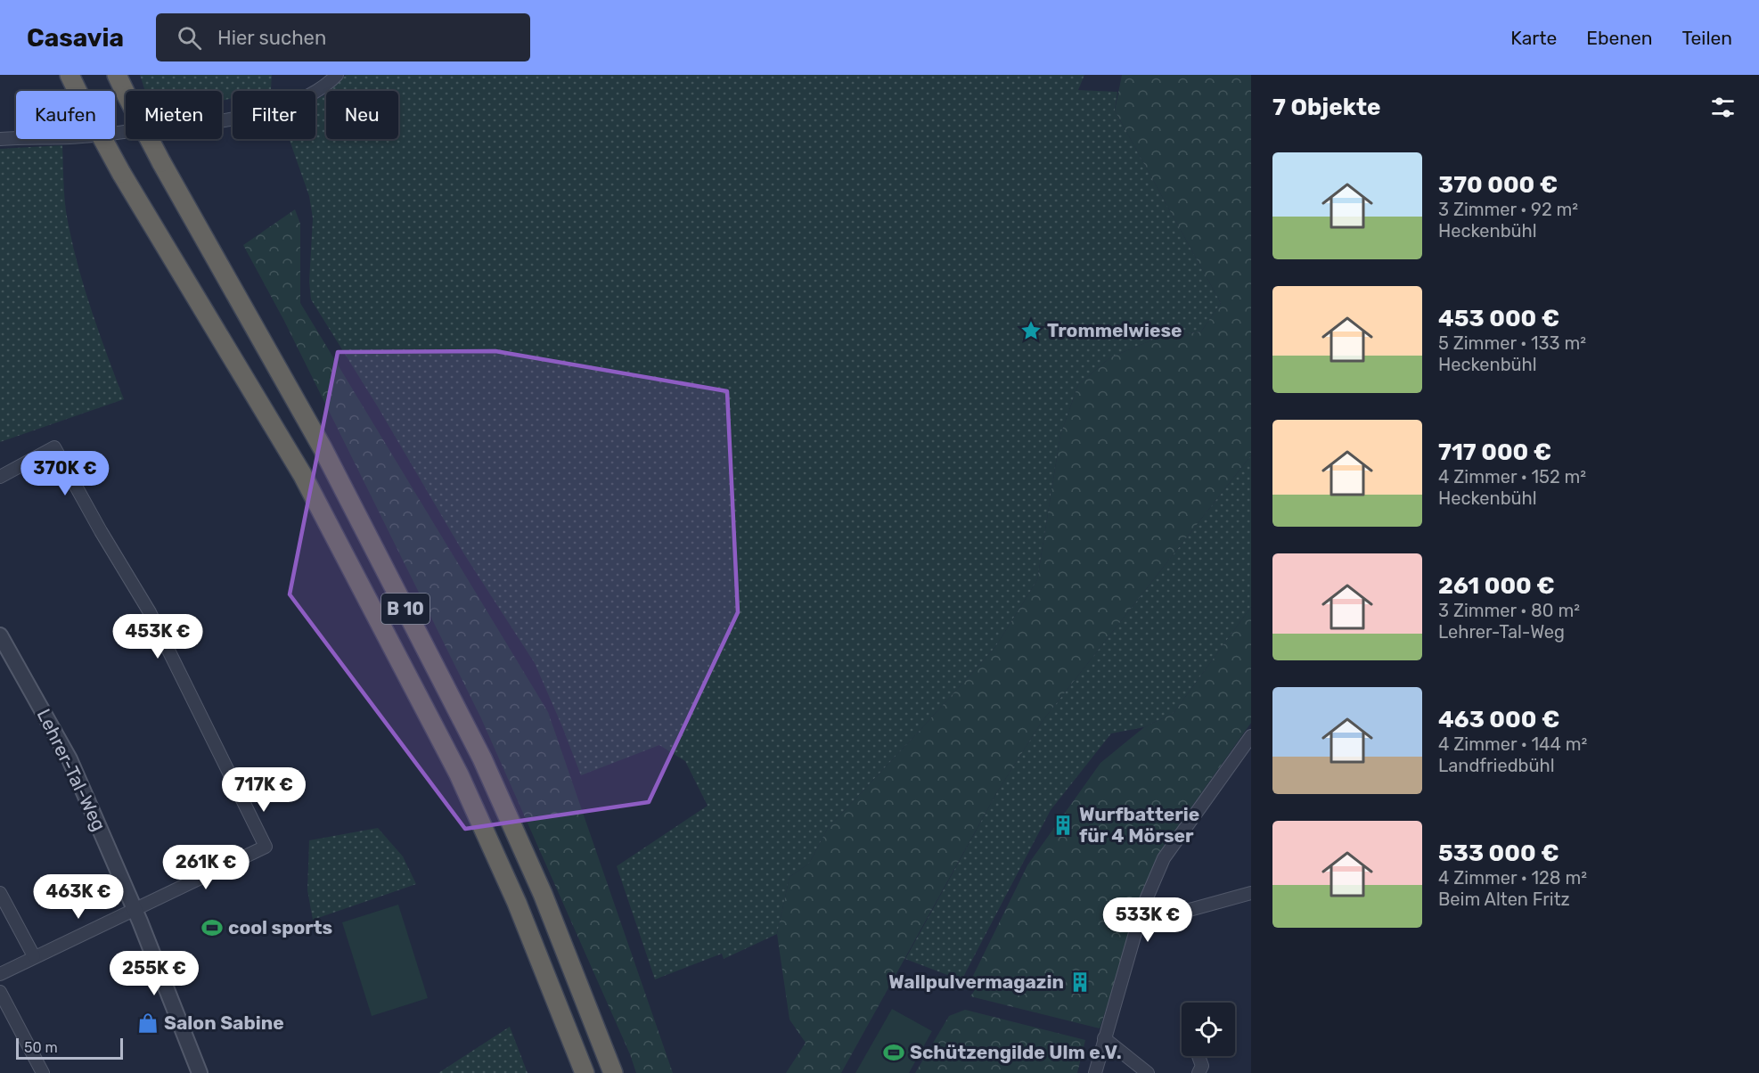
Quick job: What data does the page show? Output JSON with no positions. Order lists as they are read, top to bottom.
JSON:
{
  "streets": {
    "highway": ["B 10"],
    "street": ["Lehrer-Tal-Weg"]
  },
  "places": {
    "place": ["Trommelwiese"],
    "building": ["Wurfbatterie für 4 Mörser", "Wallpulvermagazin"],
    "sports": ["cool sports", "Schützengilde Ulm e.V."],
    "shop": ["Salon Sabine"]
  },
  "scale_bar": "50 m",
  "page": {
    "header": "Casavia",
    "search": "Hier suchen",
    "nav": ["Karte", "Ebenen", "Teilen"],
    "heading": "7 Objekte",
    "chip": [
      "Kaufen",
      "Mieten",
      "Filter",
      "Neu"
    ],
    "list": [
      {
        "name": "370 000 €",
        "note": "3 Zimmer · 92 m² · Heckenbühl"
      },
      {
        "name": "453 000 €",
        "note": "5 Zimmer · 133 m² · Heckenbühl"
      },
      {
        "name": "717 000 €",
        "note": "4 Zimmer · 152 m² · Heckenbühl"
      },
      {
        "name": "261 000 €",
        "note": "3 Zimmer · 80 m² · Lehrer-Tal-Weg"
      },
      {
        "name": "463 000 €",
        "note": "4 Zimmer · 144 m² · Landfriedbühl"
      },
      {
        "name": "533 000 €",
        "note": "4 Zimmer · 128 m² · Beim Alten Fritz"
      }
    ],
    "price": [
      "370K €",
      "453K €",
      "717K €",
      "261K €",
      "463K €",
      "533K €",
      "255K €"
    ],
    "scale": "50 m"
  }
}
